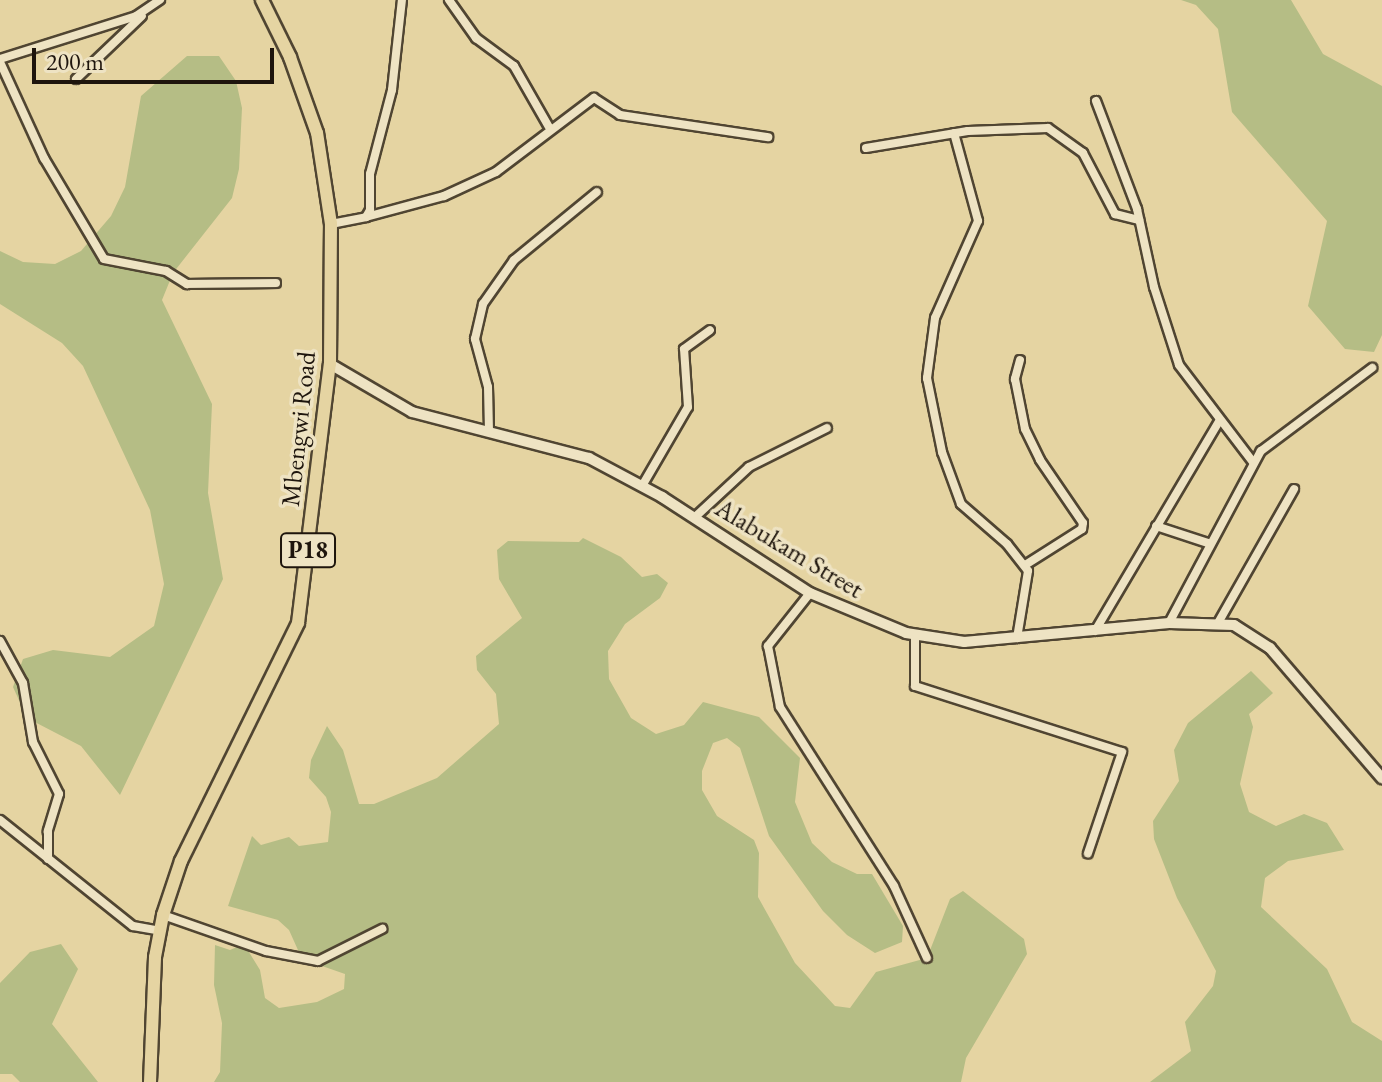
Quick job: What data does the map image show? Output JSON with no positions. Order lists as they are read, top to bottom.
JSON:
{
  "streets": {
    "main road": ["Mbengwi Road", "P18"],
    "street": ["Alabukam Street"]
  },
  "crossings": [
    ["Mbengwi Road", "Alabukam Street"]
  ],
  "scale_bar": "200 m"
}
